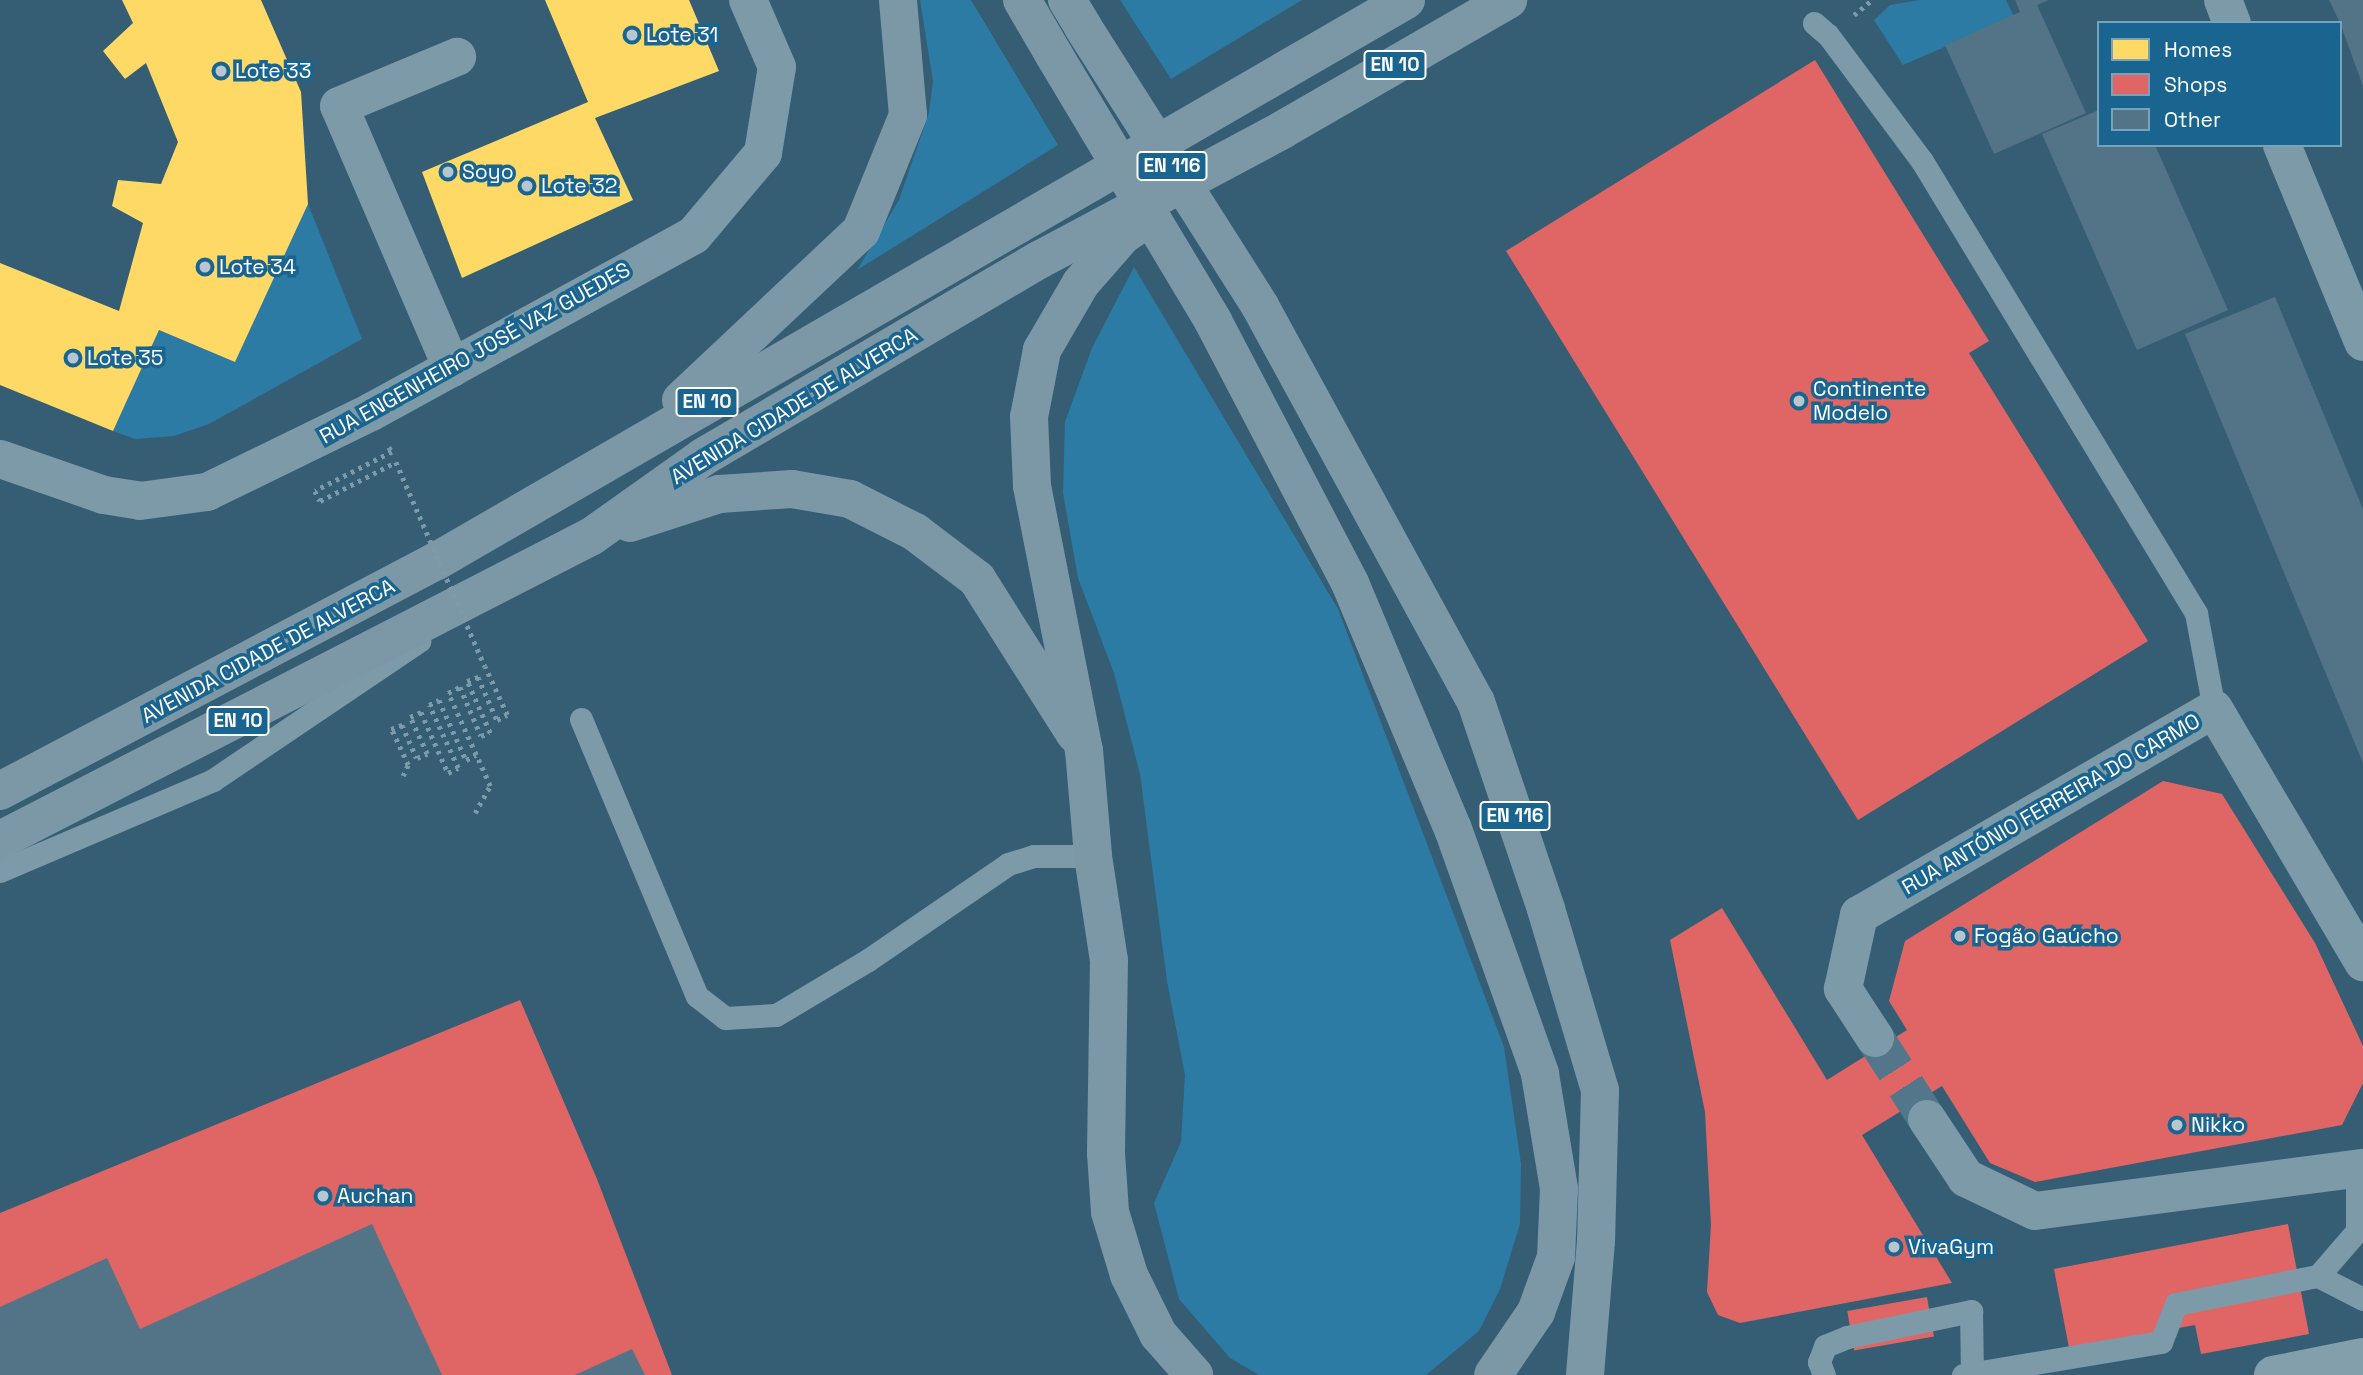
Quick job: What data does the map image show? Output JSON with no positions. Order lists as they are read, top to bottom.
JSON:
{
  "streets": {
    "main road": ["EN 10", "EN 116", "AVENIDA CIDADE DE ALVERCA"],
    "street": ["RUA ENGENHEIRO JOSÉ VAZ GUEDES", "RUA ANTÓNIO FERREIRA DO CARMO"]
  },
  "places": [
    "Lote 31",
    "Lote 33",
    "Soyo",
    "Lote 32",
    "Lote 34",
    "Lote 35",
    "Continente Modelo",
    "Fogão Gaúcho",
    "Nikko",
    "Auchan",
    "VivaGym"
  ],
  "legend": ["Homes", "Shops", "Other"]
}
